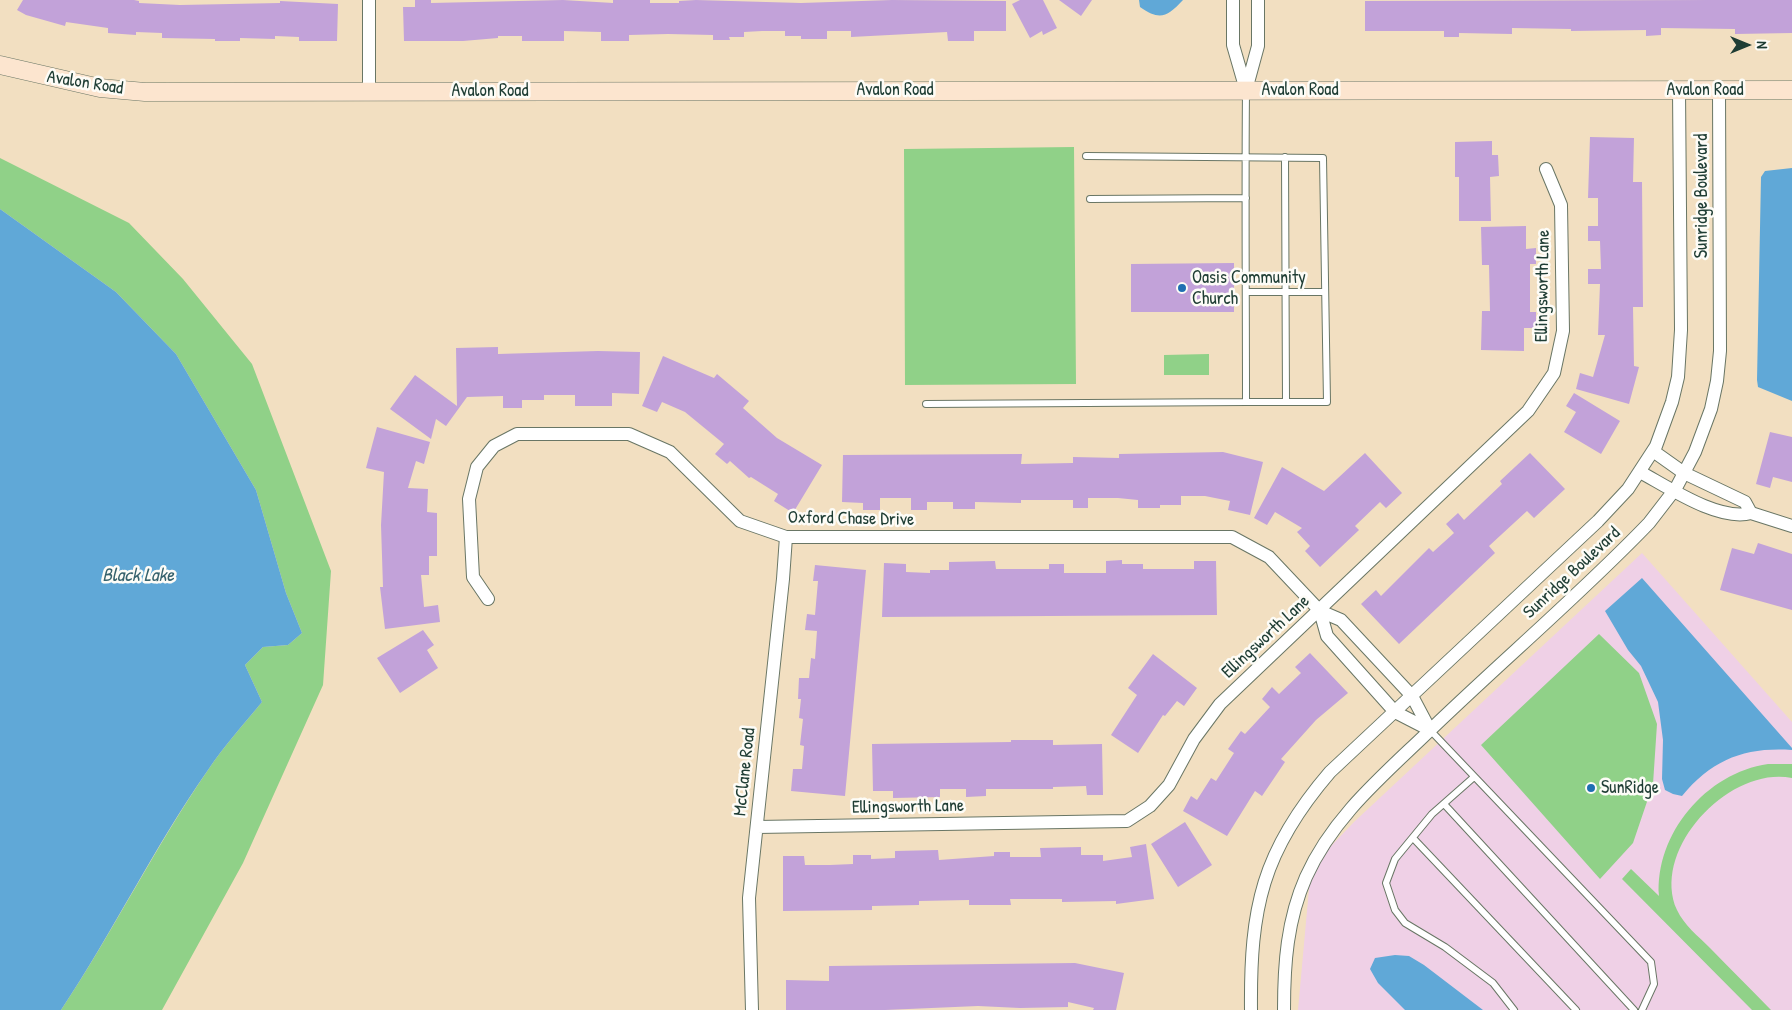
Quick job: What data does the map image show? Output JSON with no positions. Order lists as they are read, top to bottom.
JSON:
{
  "streets": {
    "main road": ["Avalon Road"],
    "street": [
      "Sunridge Boulevard",
      "Ellingsworth Lane",
      "Oxford Chase Drive",
      "McClane Road"
    ]
  },
  "crossings": [
    ["Avalon Road", "Sunridge Boulevard"],
    ["Sunridge Boulevard", "Oxford Chase Drive"],
    ["Ellingsworth Lane", "Oxford Chase Drive"],
    ["Ellingsworth Lane", "McClane Road"],
    ["Oxford Chase Drive", "McClane Road"]
  ],
  "water": ["Black Lake"],
  "places": ["Oasis Community Church", "SunRidge"],
  "north": "right"
}
